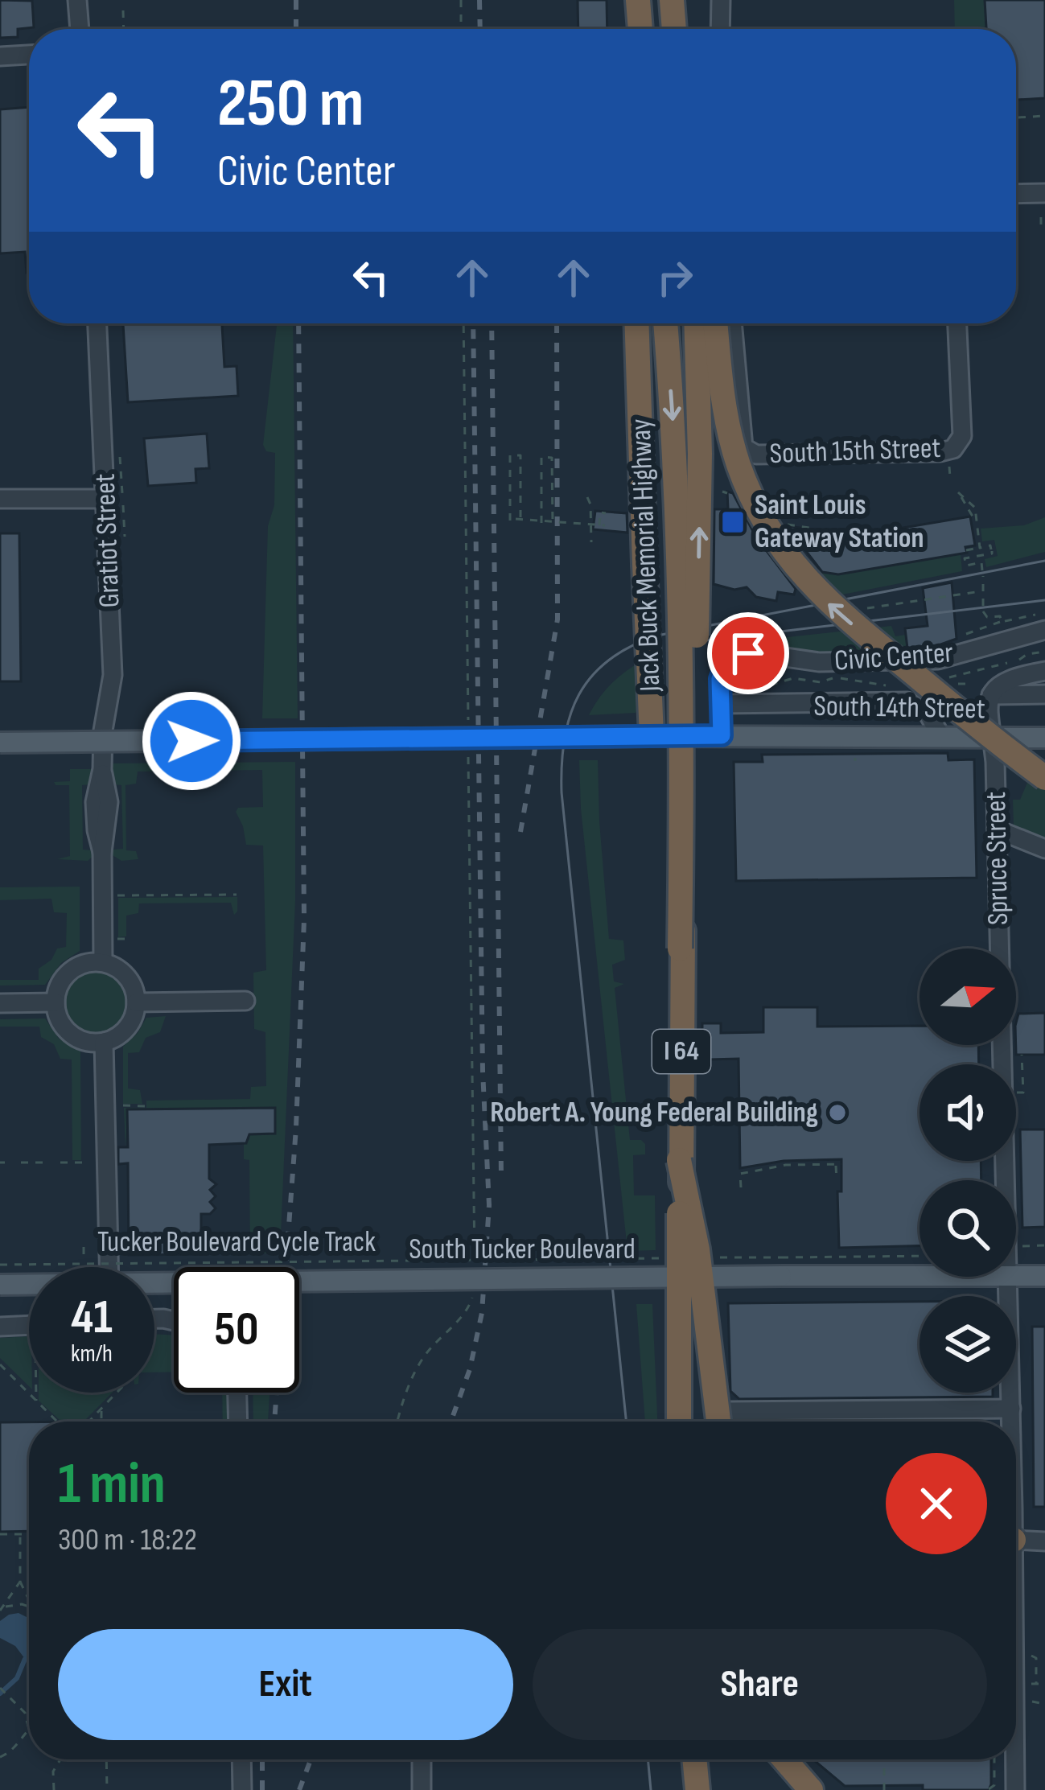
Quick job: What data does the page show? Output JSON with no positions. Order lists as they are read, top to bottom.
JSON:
{
  "streets": {
    "highway": ["Jack Buck Memorial Highway", "I 64"],
    "main road": ["South 14th Street", "South Tucker Boulevard"],
    "street": [
      "South 15th Street",
      "Gratiot Street",
      "Civic Center",
      "Spruce Street"
    ],
    "path": ["Tucker Boulevard Cycle Track"]
  },
  "crossings": [
    ["Civic Center", "South 14th Street"],
    ["South 14th Street", "Spruce Street"]
  ],
  "places": {
    "transit": ["Saint Louis Gateway Station"],
    "other": ["Robert A. Young Federal Building"]
  },
  "north": "right",
  "page": {
    "turn": ["250 m", "Civic Center"],
    "speed": "41 km/h",
    "limit": "50",
    "heading": ["1 min", "300 m · 18:22"],
    "buttons": ["Exit", "Share"]
  }
}
